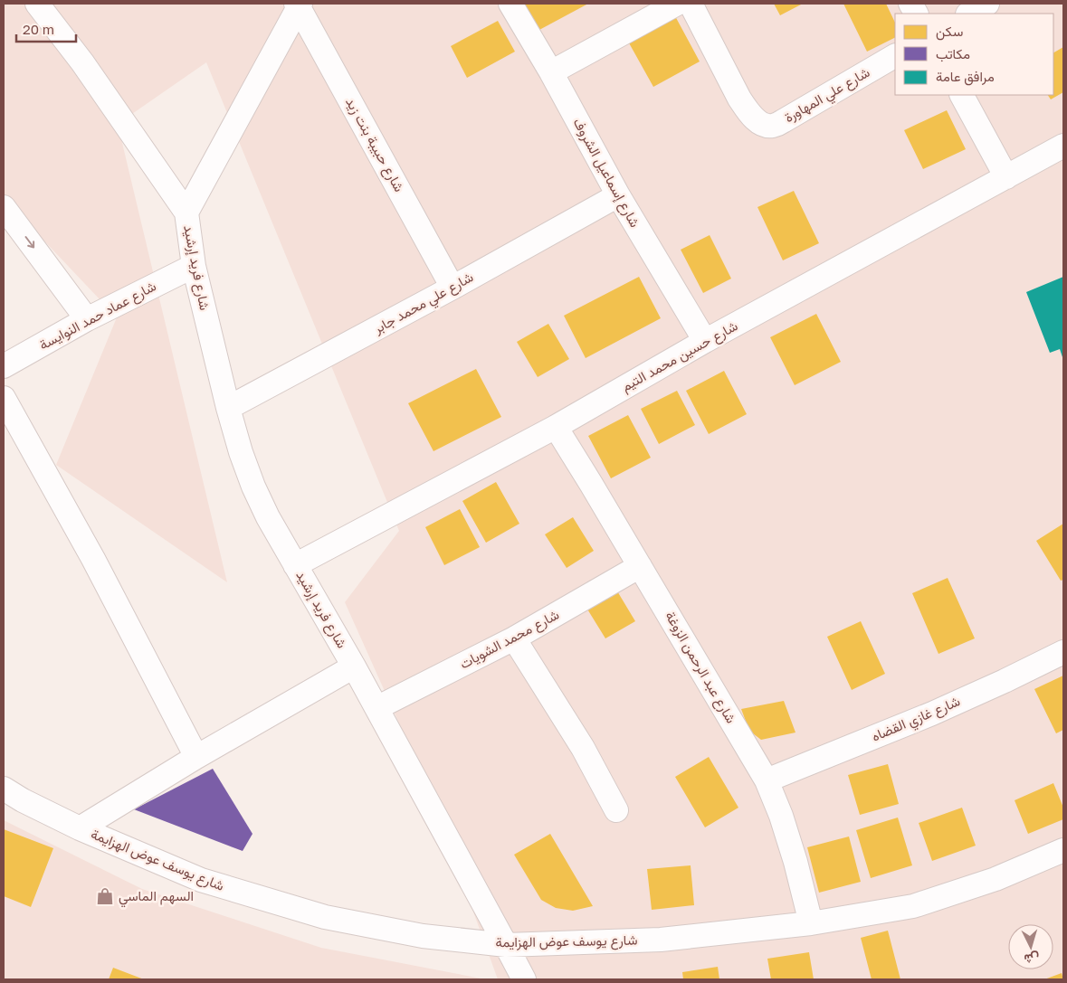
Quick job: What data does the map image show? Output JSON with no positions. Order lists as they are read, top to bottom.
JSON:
{
  "streets": {
    "street": [
      "شارع علي المهاورة",
      "شارع حبيبة بنت زيد",
      "شارع إسماعيل الشروف",
      "شارع فريد إرشيد",
      "شارع علي محمد جابر",
      "شارع عماد حمد النوايسة",
      "شارع حسين محمد التيم",
      "شارع محمد الشويات",
      "شارع عبد الرحمن الزوغة",
      "شارع غازي القضاه",
      "شارع يوسف عوض الهزايمة"
    ]
  },
  "crossings": [
    ["شارع حبيبة بنت زيد", "شارع فريد إرشيد"],
    ["شارع حبيبة بنت زيد", "شارع علي محمد جابر"],
    ["شارع إسماعيل الشروف", "شارع علي محمد جابر"],
    ["شارع إسماعيل الشروف", "شارع حسين محمد التيم"],
    ["شارع فريد إرشيد", "شارع علي محمد جابر"],
    ["شارع فريد إرشيد", "شارع عماد حمد النوايسة"],
    ["شارع فريد إرشيد", "شارع حسين محمد التيم"],
    ["شارع فريد إرشيد", "شارع محمد الشويات"],
    ["شارع فريد إرشيد", "شارع يوسف عوض الهزايمة"],
    ["شارع حسين محمد التيم", "شارع عبد الرحمن الزوغة"],
    ["شارع محمد الشويات", "شارع عبد الرحمن الزوغة"],
    ["شارع عبد الرحمن الزوغة", "شارع غازي القضاه"],
    ["شارع عبد الرحمن الزوغة", "شارع يوسف عوض الهزايمة"]
  ],
  "places": {
    "shop": ["السهم الماسي"]
  },
  "legend": ["سكن", "مكاتب", "مرافق عامة"],
  "scale_bar": "20 m",
  "north": "bottom"
}
